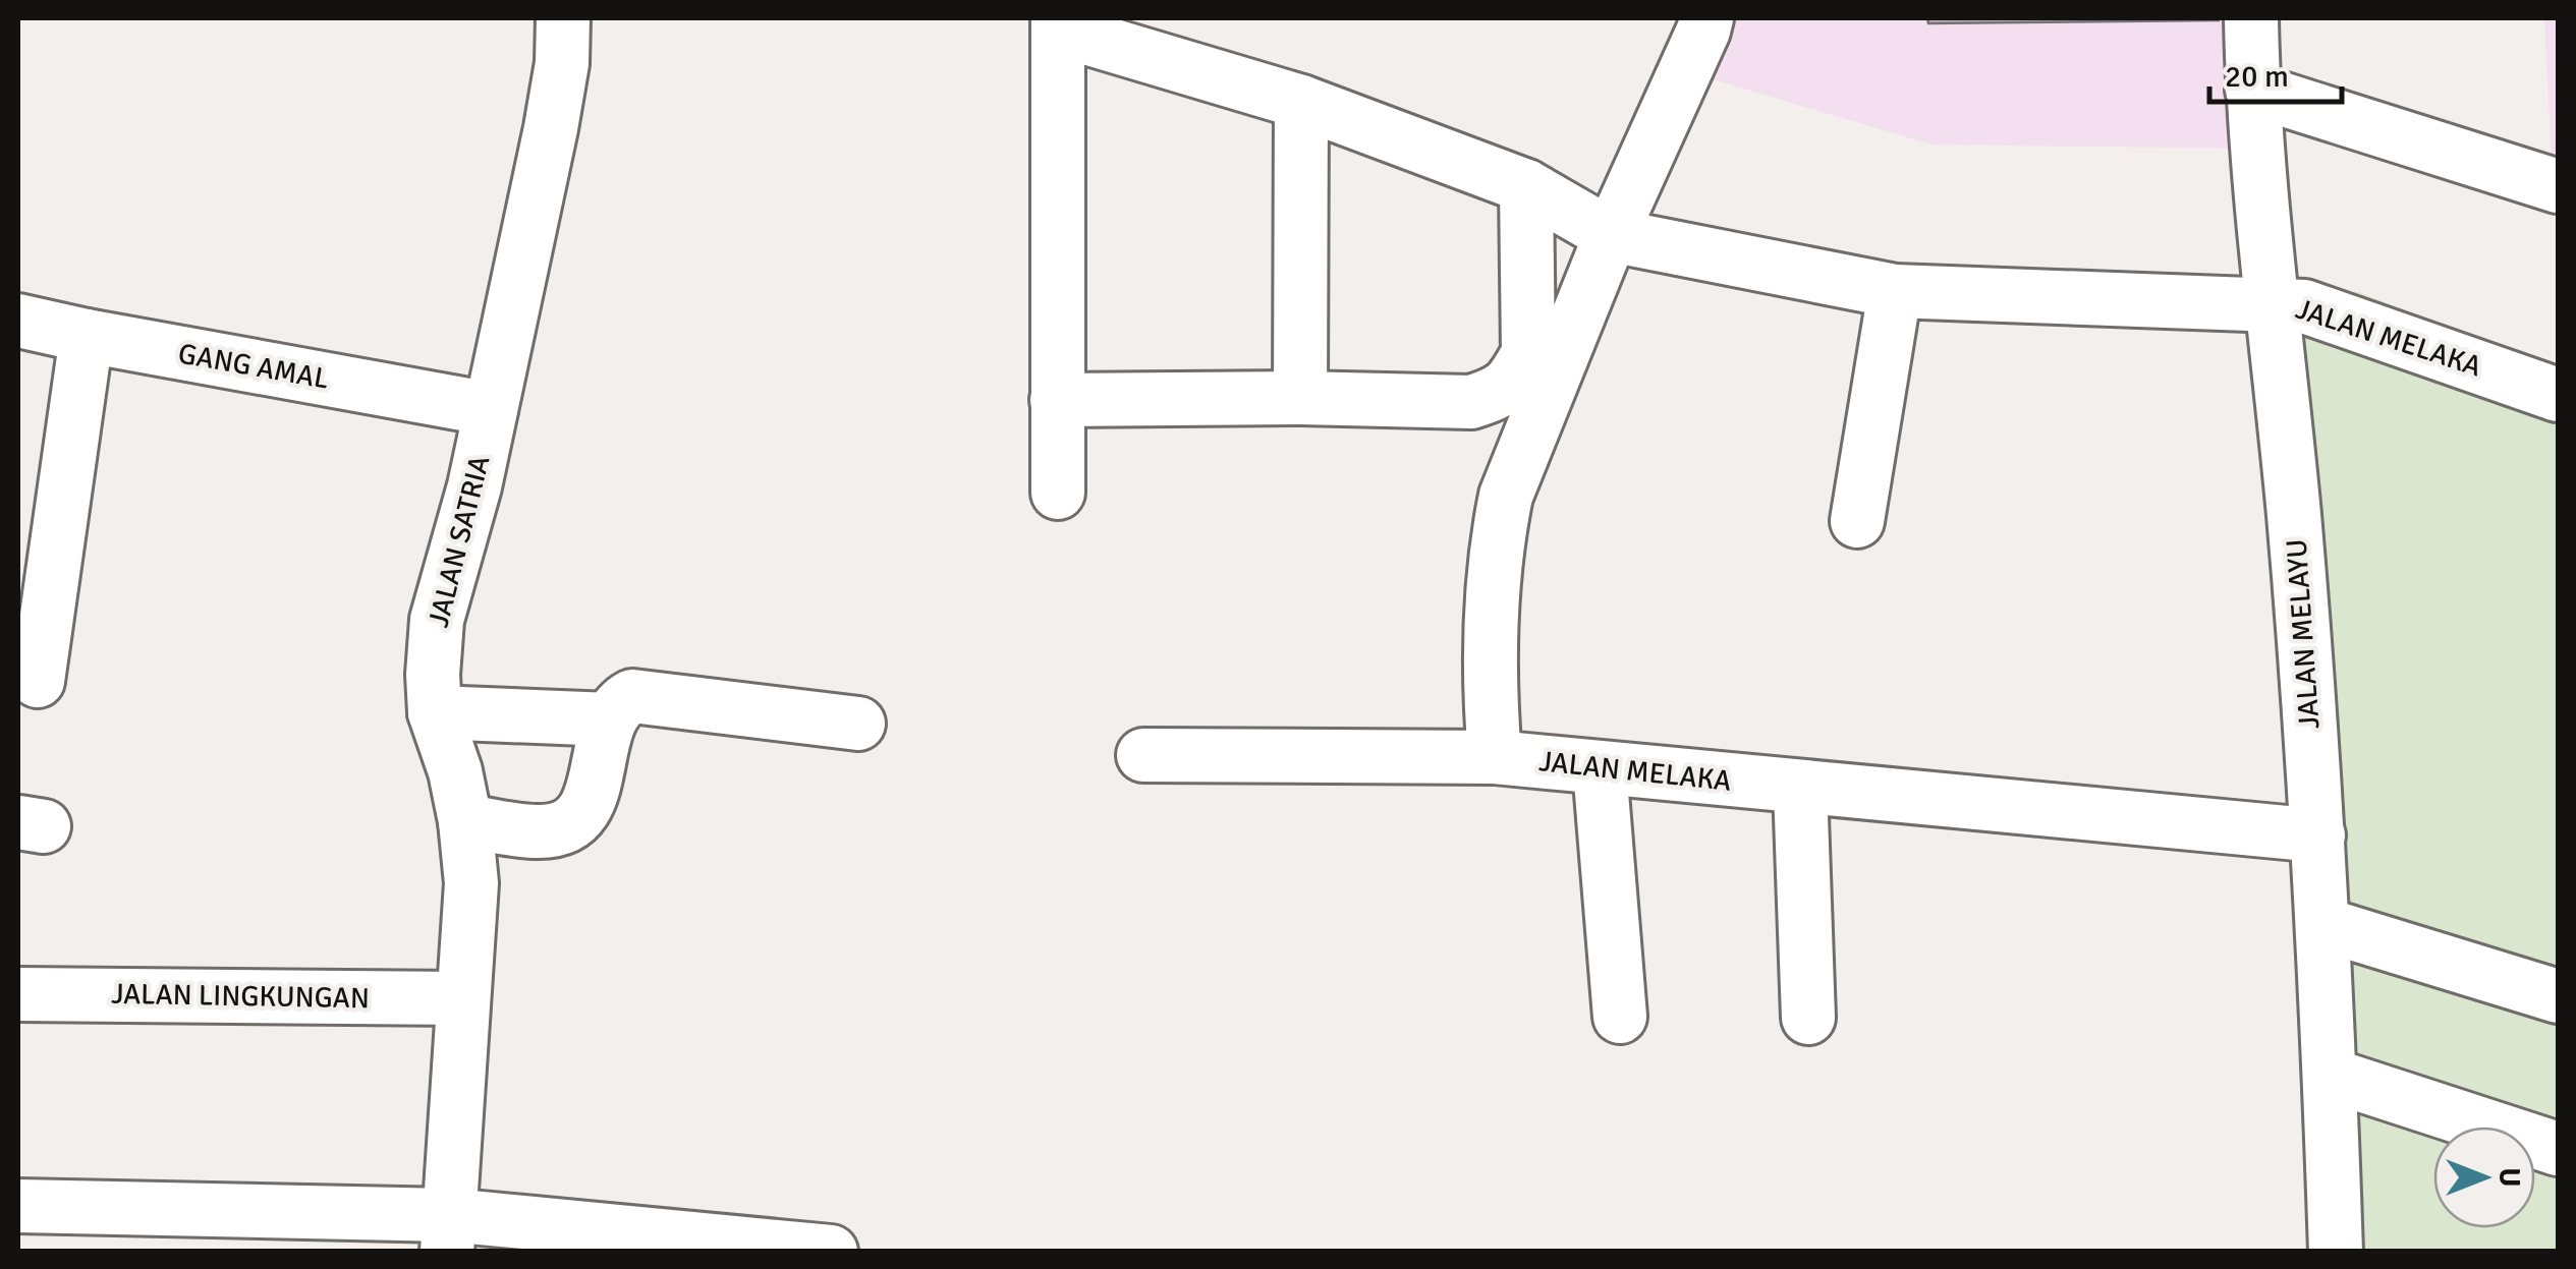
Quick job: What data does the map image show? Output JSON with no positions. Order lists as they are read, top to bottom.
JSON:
{
  "streets": {
    "street": [
      "JALAN MELAKA",
      "GANG AMAL",
      "JALAN SATRIA",
      "JALAN MELAYU",
      "JALAN LINGKUNGAN"
    ]
  },
  "crossings": [
    ["JALAN MELAKA", "JALAN MELAYU"],
    ["GANG AMAL", "JALAN SATRIA"],
    ["JALAN SATRIA", "JALAN LINGKUNGAN"]
  ],
  "scale_bar": "20 m",
  "north": "right"
}
